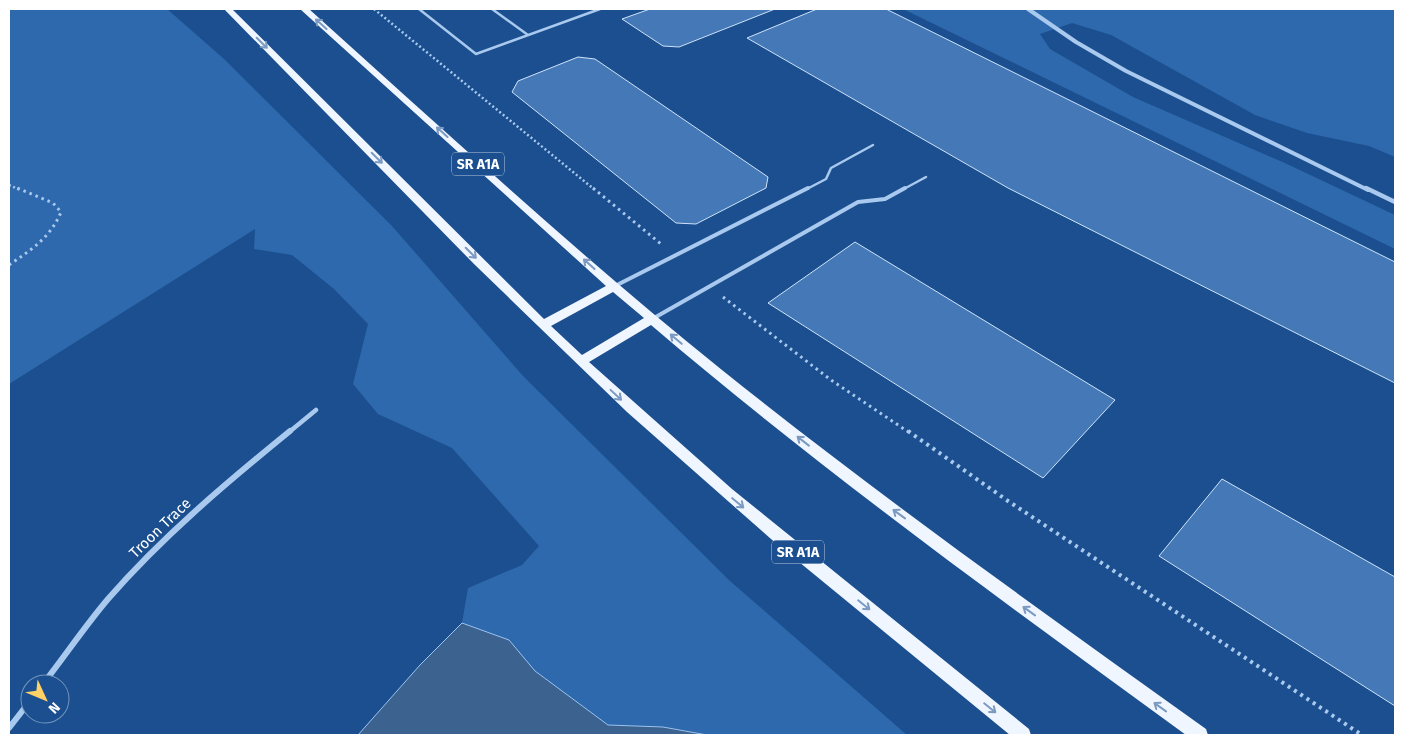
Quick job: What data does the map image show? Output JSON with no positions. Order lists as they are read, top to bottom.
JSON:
{
  "streets": {
    "main road": ["SR A1A"],
    "street": ["Troon Trace"]
  },
  "north": "bottom right"
}
